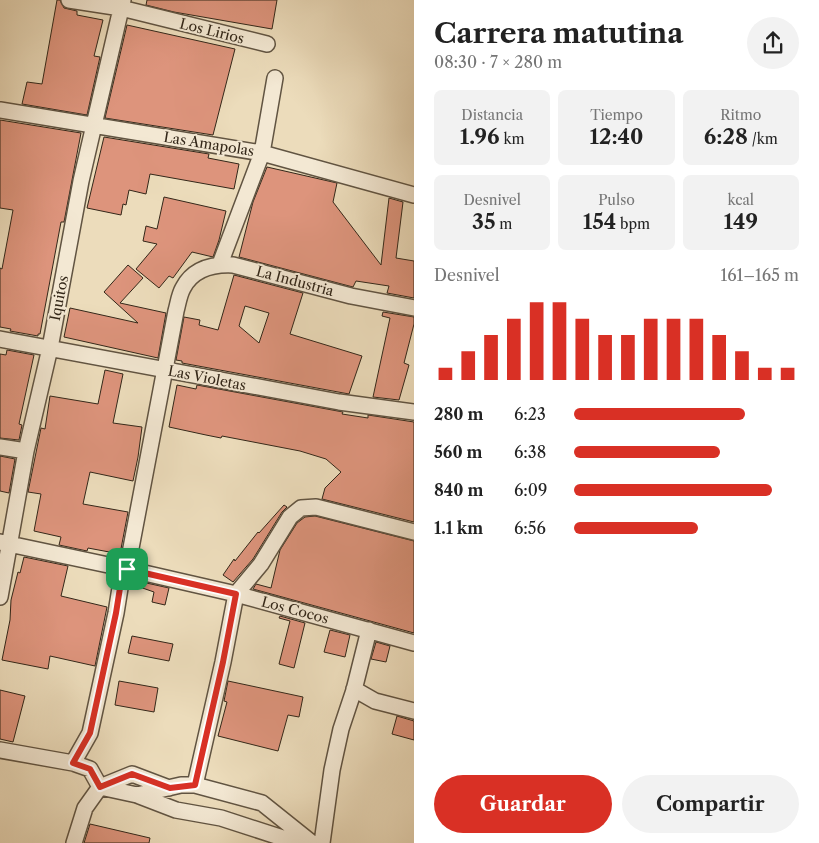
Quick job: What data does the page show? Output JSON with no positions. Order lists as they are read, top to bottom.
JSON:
{
  "streets": {
    "street": [
      "Los Lirios",
      "Las Amapolas",
      "La Industria",
      "Iquitos",
      "Las Violetas",
      "Los Cocos"
    ]
  },
  "crossings": [
    ["Los Lirios", "Iquitos"],
    ["Las Amapolas", "Iquitos"],
    ["La Industria", "Las Violetas"],
    ["Iquitos", "Las Violetas"],
    ["Iquitos", "Los Cocos"]
  ],
  "page": {
    "heading": ["Carrera matutina", "08:30 · 7 × 280 m"],
    "stats": [
      ["Distancia", "1.96 km"],
      ["Tiempo", "12:40"],
      ["Ritmo", "6:28 /km"],
      ["Desnivel", "35 m"],
      ["Pulso", "154 bpm"],
      ["kcal", "149"]
    ],
    "chart": ["Desnivel", "161–165 m"],
    "list": [
      {
        "name": "280 m",
        "note": "6:23"
      },
      {
        "name": "560 m",
        "note": "6:38"
      },
      {
        "name": "840 m",
        "note": "6:09"
      },
      {
        "name": "1.1 km",
        "note": "6:56"
      }
    ],
    "buttons": ["Guardar", "Compartir"]
  }
}
